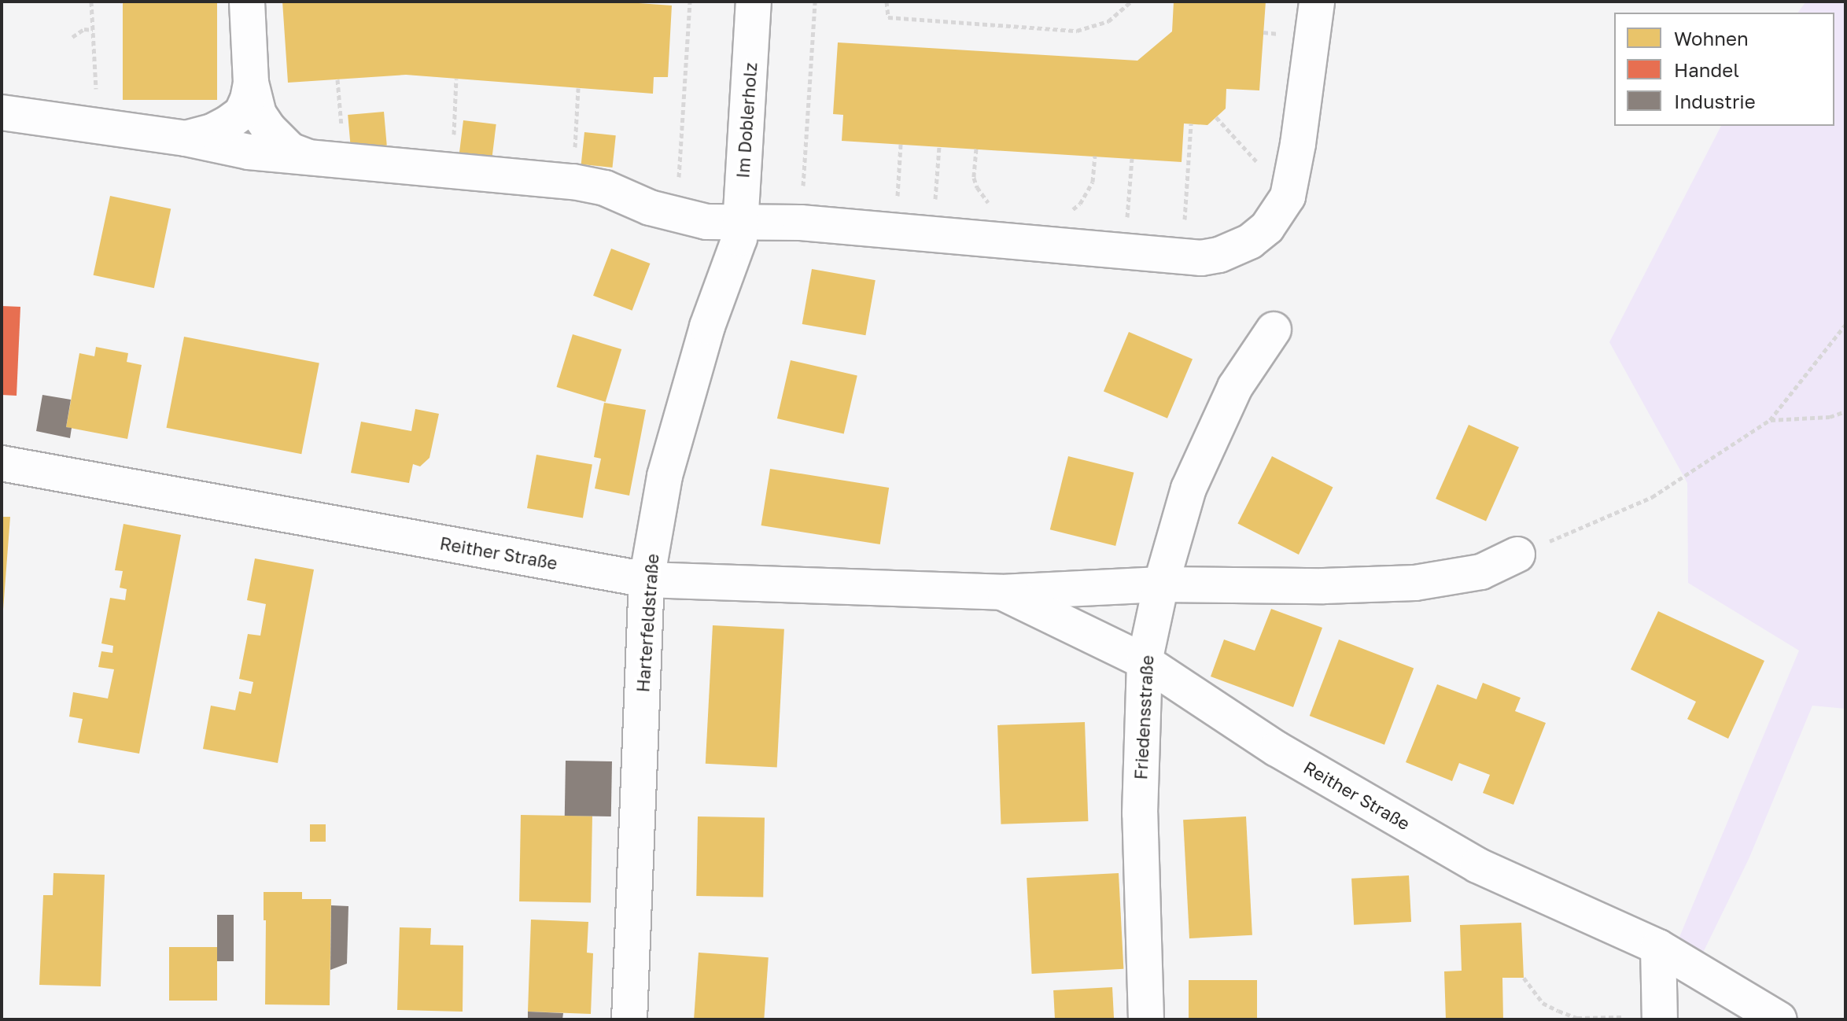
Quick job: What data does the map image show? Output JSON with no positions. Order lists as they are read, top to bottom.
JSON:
{
  "streets": {
    "street": [
      "Im Doblerholz",
      "Reither Straße",
      "Harterfeldstraße",
      "Friedensstraße"
    ]
  },
  "crossings": [
    ["Im Doblerholz", "Harterfeldstraße"],
    ["Reither Straße", "Harterfeldstraße"],
    ["Reither Straße", "Friedensstraße"]
  ],
  "legend": ["Wohnen", "Handel", "Industrie"]
}
